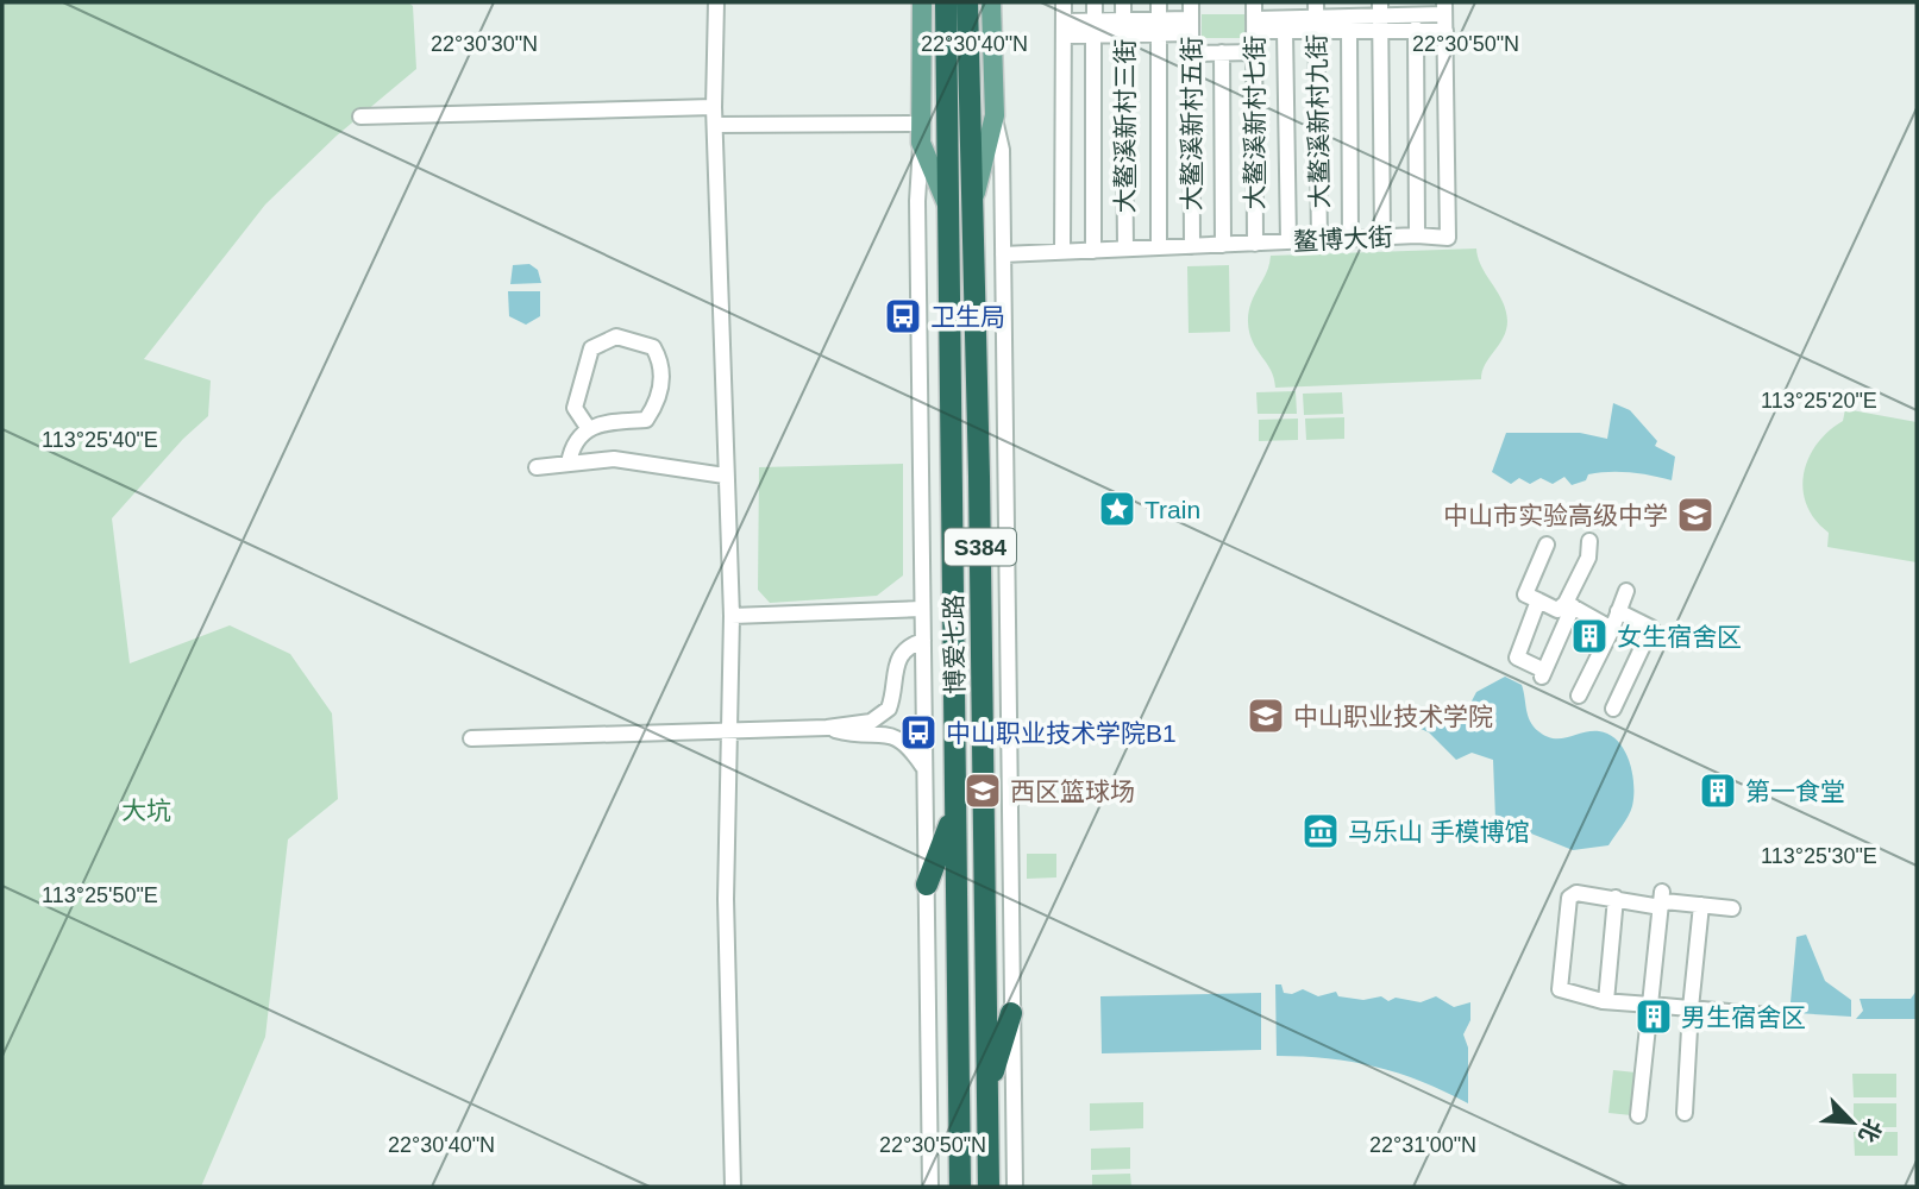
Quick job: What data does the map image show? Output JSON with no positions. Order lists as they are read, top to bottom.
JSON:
{
  "streets": {
    "highway": ["S384", "博爱七路"],
    "street": [
      "大鳌溪新村九街",
      "大鳌溪新村七街",
      "大鳌溪新村五街",
      "大鳌溪新村三街",
      "鳌博大街"
    ]
  },
  "crossings": [
    ["大鳌溪新村九街", "鳌博大街"],
    ["大鳌溪新村七街", "鳌博大街"],
    ["大鳌溪新村五街", "鳌博大街"],
    ["大鳌溪新村三街", "鳌博大街"]
  ],
  "parks": ["大坑"],
  "places": {
    "bus stop": ["卫生局", "中山职业技术学院B1"],
    "place": ["Train"],
    "school or university": ["中山市实验高级中学", "中山职业技术学院", "西区篮球场"],
    "building": ["女生宿舍区", "第一食堂", "男生宿舍区"],
    "museum": ["马乐山 手模博馆"]
  },
  "north": "bottom right",
  "coordinates": [
    "22°30'40\"N",
    "22°30'50\"N",
    "22°30'30\"N",
    "113°25'20\"E",
    "113°25'40\"E",
    "113°25'30\"E",
    "113°25'50\"E",
    "22°31'00\"N"
  ]
}
